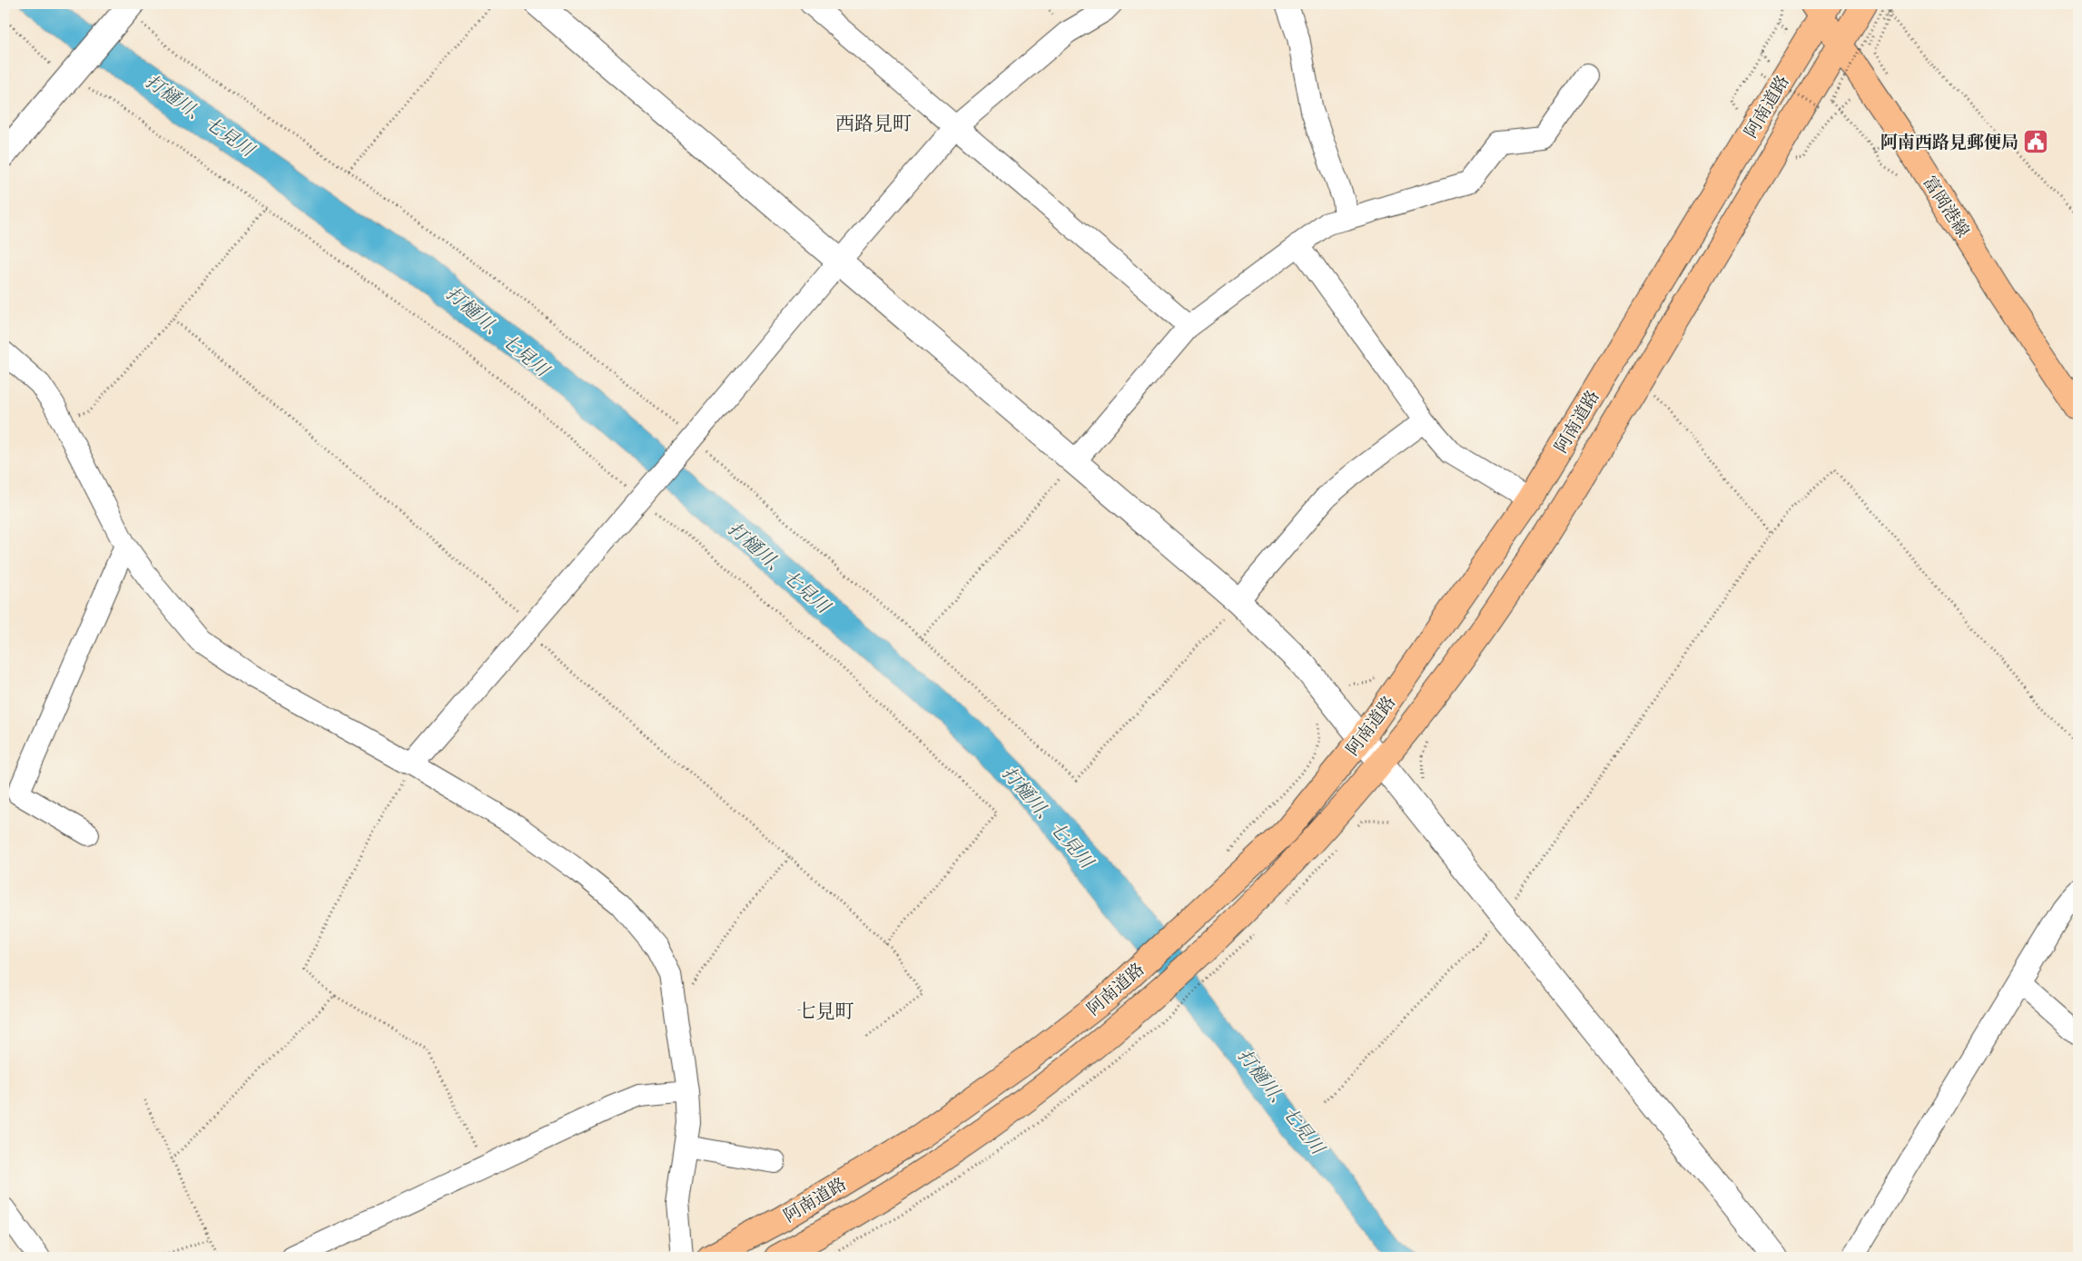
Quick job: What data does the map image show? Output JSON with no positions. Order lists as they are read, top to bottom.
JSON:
{
  "streets": {
    "main road": ["阿南道路", "富岡港線"]
  },
  "crossings": [
    ["阿南道路", "富岡港線"]
  ],
  "districts": ["西路見町", "七見町"],
  "water": ["打樋川、七見川"],
  "places": {
    "public building": ["阿南西路見郵便局"]
  }
}
